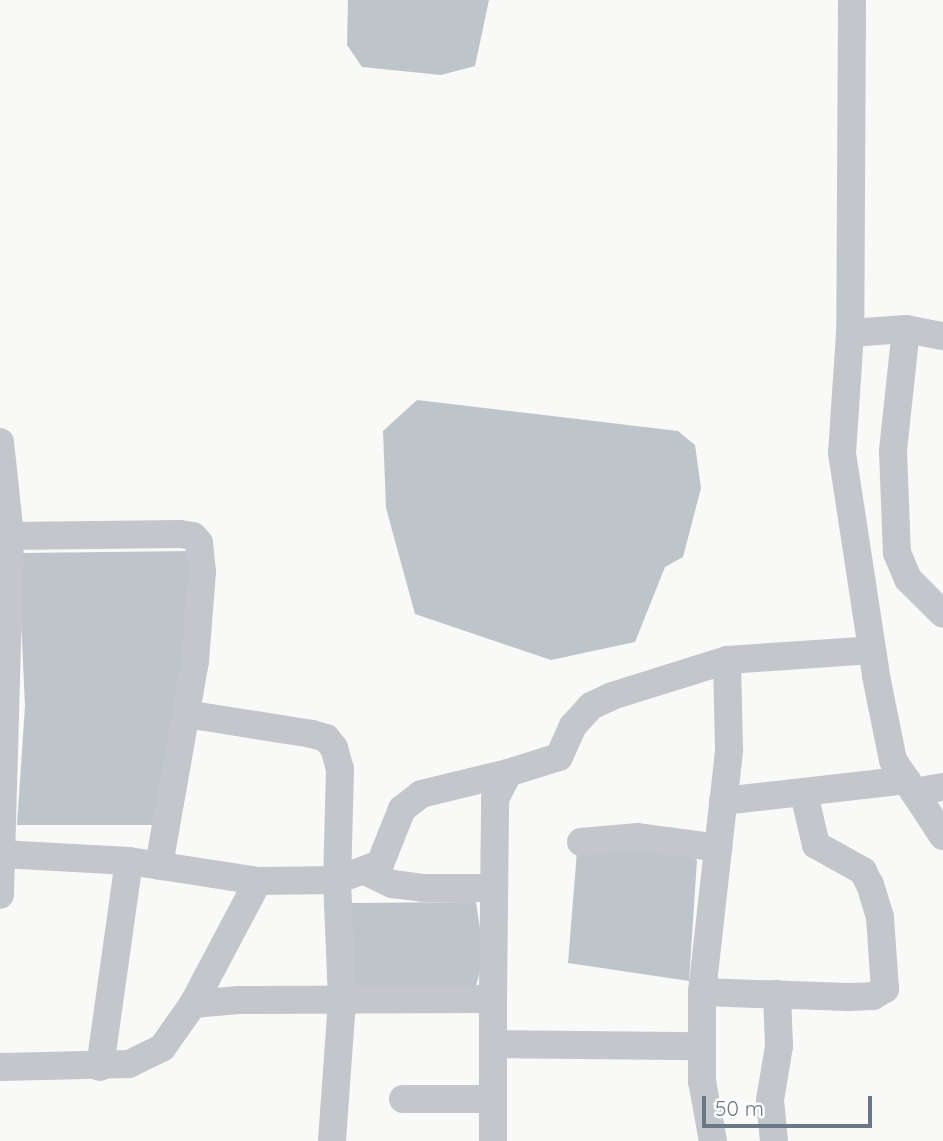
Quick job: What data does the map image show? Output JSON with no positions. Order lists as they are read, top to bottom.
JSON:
{
  "scale_bar": "50 m"
}
